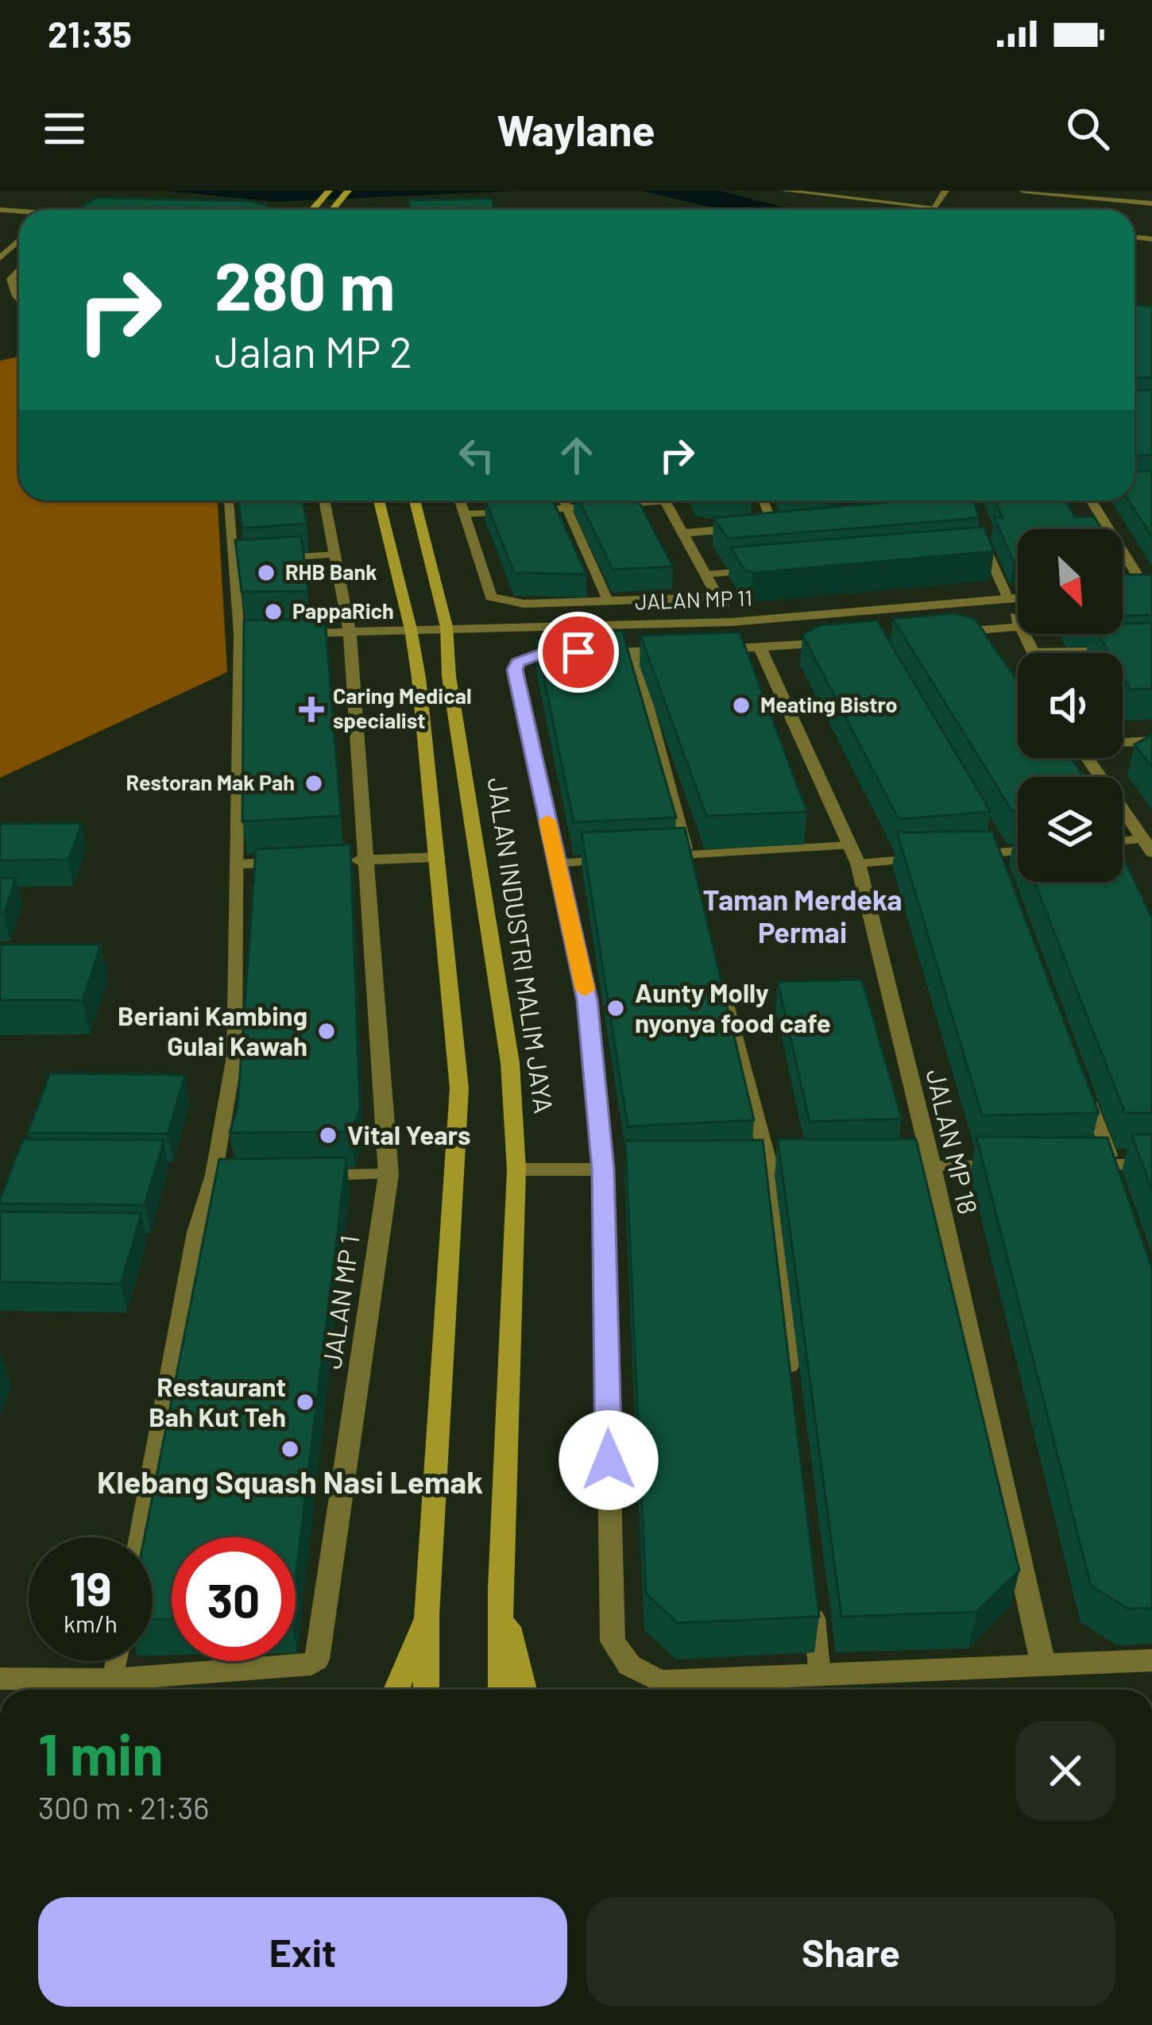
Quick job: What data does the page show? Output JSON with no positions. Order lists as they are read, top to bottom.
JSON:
{
  "streets": {
    "main road": ["JALAN INDUSTRI MALIM JAYA"],
    "street": ["JALAN MP 11", "JALAN MP 18", "JALAN MP 1"]
  },
  "crossings": [
    ["JALAN MP 11", "JALAN INDUSTRI MALIM JAYA"],
    ["JALAN MP 11", "JALAN MP 1"]
  ],
  "districts": ["Taman Merdeka Permai"],
  "places": {
    "other": [
      "RHB Bank",
      "PappaRich",
      "Meating Bistro",
      "Restoran Mak Pah",
      "Aunty Molly nyonya food cafe",
      "Beriani Kambing Gulai Kawah",
      "Vital Years",
      "Restaurant Bah Kut Teh",
      "Klebang Squash Nasi Lemak"
    ],
    "health": ["Caring Medical specialist"]
  },
  "north": "bottom right",
  "page": {
    "status": "21:35",
    "header": "Waylane",
    "turn": ["280 m", "Jalan MP 2"],
    "speed": "19 km/h",
    "limit": "30",
    "heading": ["1 min", "300 m · 21:36"],
    "buttons": ["Exit", "Share"]
  }
}
